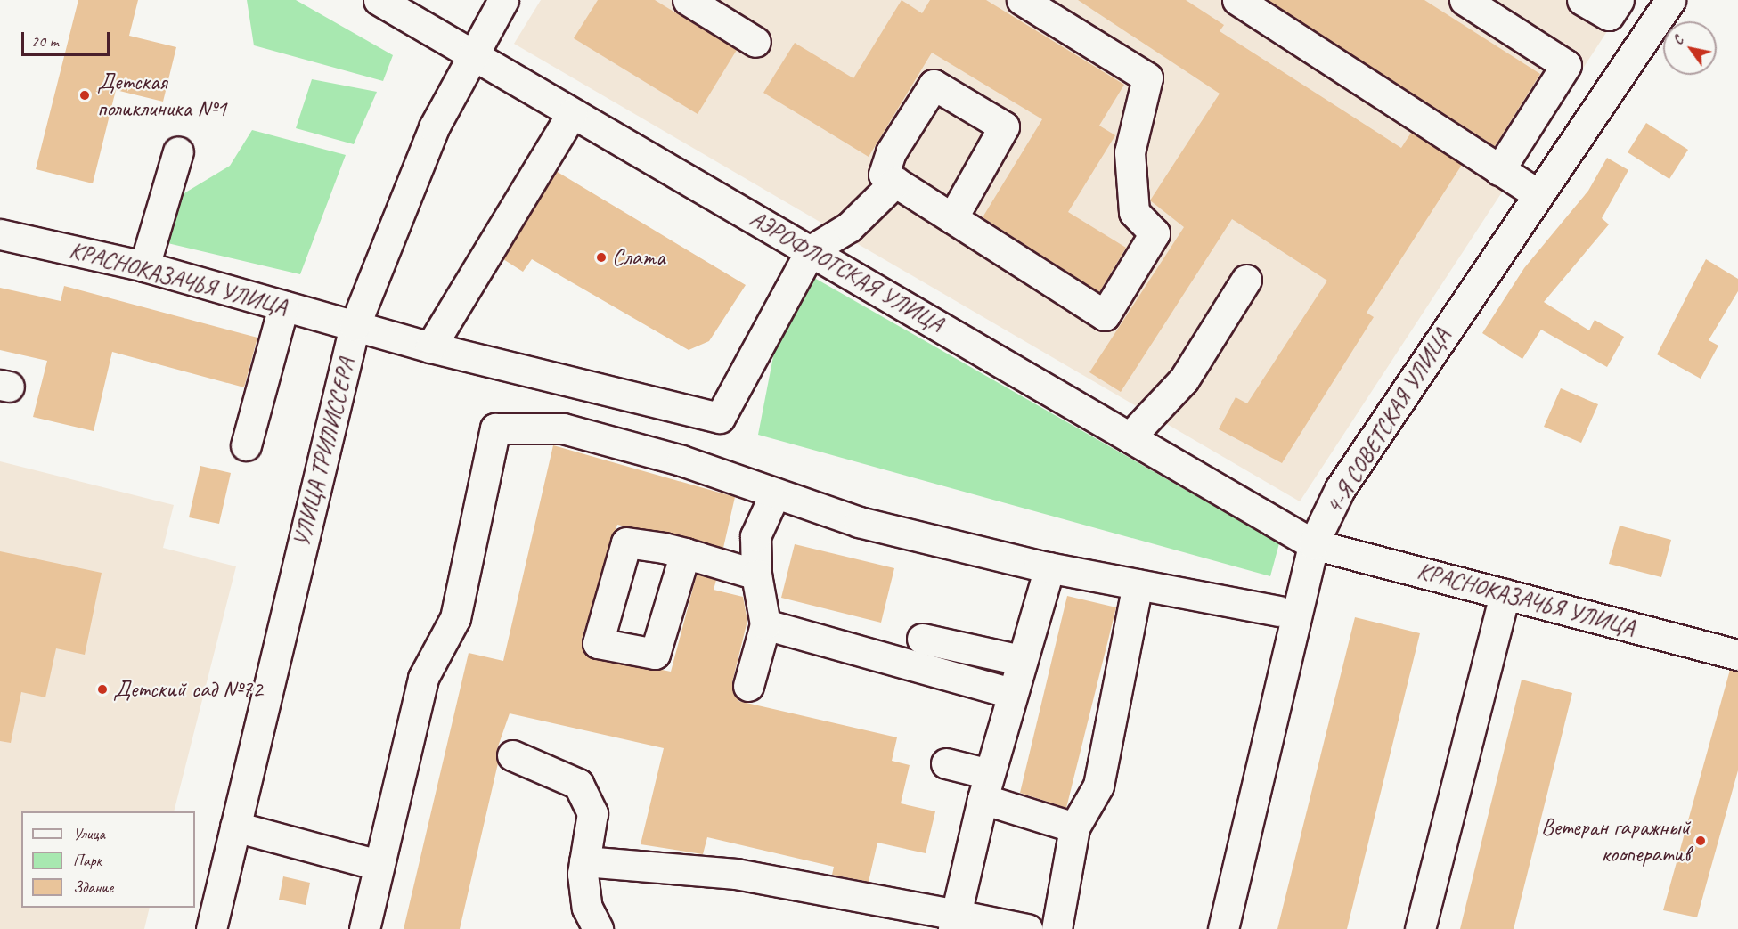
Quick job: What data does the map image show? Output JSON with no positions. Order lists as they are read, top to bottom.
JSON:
{
  "streets": {
    "street": [
      "АЭРОФЛОТСКАЯ УЛИЦА",
      "КРАСНОКАЗАЧЬЯ УЛИЦА",
      "4-Я СОВЕТСКАЯ УЛИЦА",
      "УЛИЦА ТРИЛИССЕРА"
    ]
  },
  "crossings": [
    ["АЭРОФЛОТСКАЯ УЛИЦА", "КРАСНОКАЗАЧЬЯ УЛИЦА"],
    ["АЭРОФЛОТСКАЯ УЛИЦА", "4-Я СОВЕТСКАЯ УЛИЦА"],
    ["АЭРОФЛОТСКАЯ УЛИЦА", "УЛИЦА ТРИЛИССЕРА"],
    ["КРАСНОКАЗАЧЬЯ УЛИЦА", "4-Я СОВЕТСКАЯ УЛИЦА"],
    ["КРАСНОКАЗАЧЬЯ УЛИЦА", "УЛИЦА ТРИЛИССЕРА"]
  ],
  "places": [
    "Детская поликлиника №1",
    "Слата",
    "Детский сад №72",
    "Ветеран гаражный кооператив"
  ],
  "legend": ["Улица", "Парк", "Здание"],
  "scale_bar": "20 m",
  "north": "top left"
}
